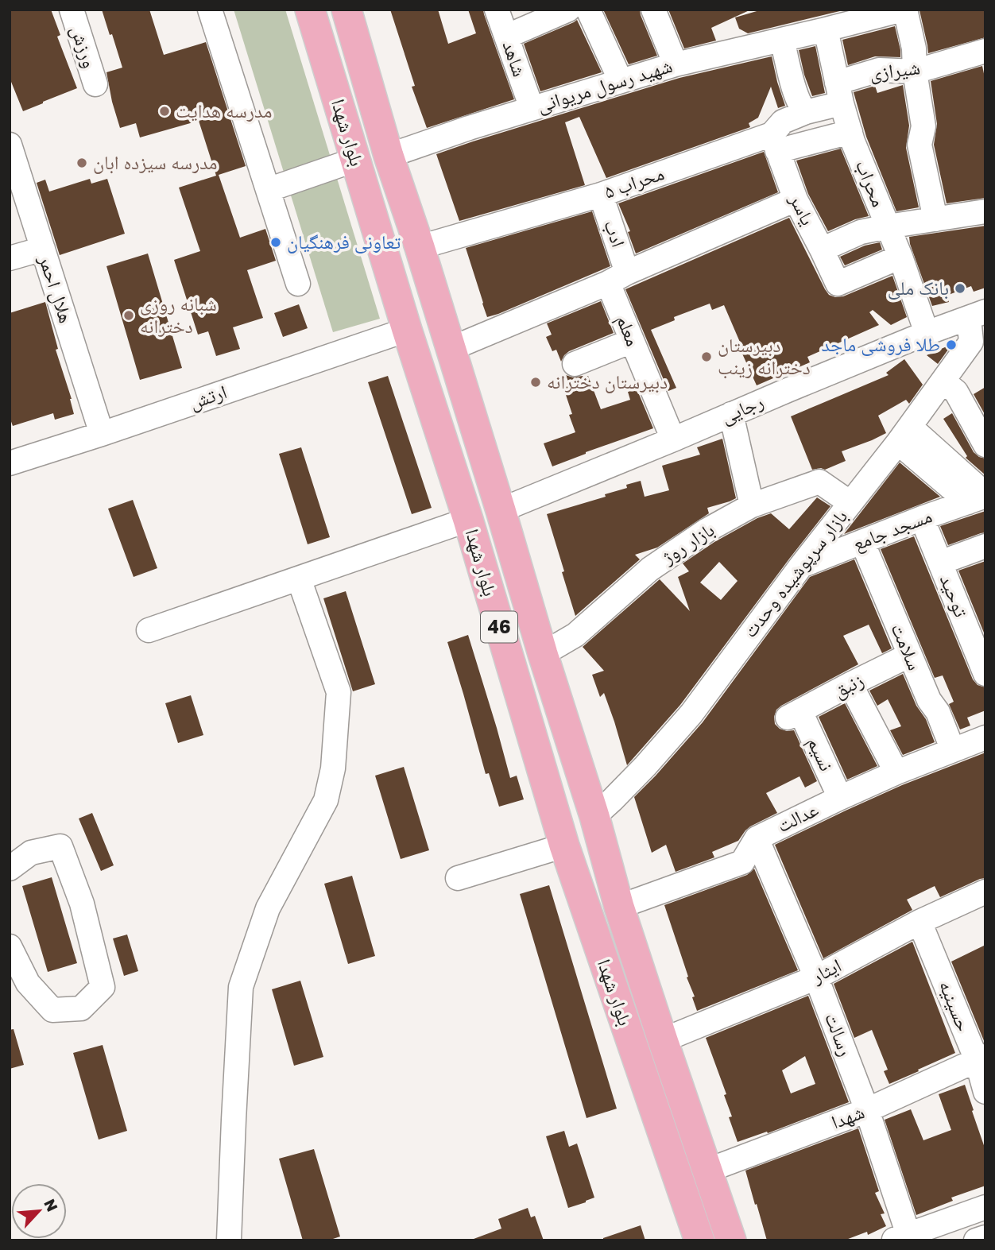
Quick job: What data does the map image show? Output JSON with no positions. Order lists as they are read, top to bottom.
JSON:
{
  "streets": {
    "main road": ["بلوار شهدا", "46"],
    "street": [
      "ورزش",
      "شاهد",
      "شیرازی",
      "شهید رسول مریوانی",
      "محراب ۵",
      "محراب",
      "یاسر",
      "ادب",
      "هلال احمر",
      "معلم",
      "ارتش",
      "رجایی",
      "مسجد جامع",
      "بازار روژ",
      "بازار سرپوشیده وحدت",
      "توحید",
      "سلامت",
      "زنبق",
      "نسیم",
      "عدالت",
      "ایثار",
      "حسینیه",
      "رسالت",
      "شهدا"
    ]
  },
  "crossings": [
    ["شاهد", "شهید رسول مریوانی"],
    ["شیرازی", "محراب ۵"],
    ["شیرازی", "محراب"],
    ["شهید رسول مریوانی", "بلوار شهدا"],
    ["شهید رسول مریوانی", "محراب"],
    ["بلوار شهدا", "محراب ۵"],
    ["بلوار شهدا", "ارتش"],
    ["بلوار شهدا", "رجایی"],
    ["بلوار شهدا", "بازار روژ"],
    ["بلوار شهدا", "بازار سرپوشیده وحدت"],
    ["بلوار شهدا", "عدالت"],
    ["بلوار شهدا", "ایثار"],
    ["بلوار شهدا", "شهدا"],
    ["محراب ۵", "محراب"],
    ["محراب ۵", "یاسر"],
    ["محراب ۵", "ادب"],
    ["محراب", "یاسر"],
    ["محراب", "رجایی"],
    ["ادب", "معلم"],
    ["هلال احمر", "ارتش"],
    ["معلم", "رجایی"],
    ["رجایی", "بازار سرپوشیده وحدت"],
    ["مسجد جامع", "بازار سرپوشیده وحدت"],
    ["مسجد جامع", "توحید"],
    ["مسجد جامع", "سلامت"],
    ["بازار روژ", "بازار سرپوشیده وحدت"],
    ["سلامت", "زنبق"],
    ["سلامت", "عدالت"],
    ["زنبق", "نسیم"],
    ["نسیم", "عدالت"],
    ["عدالت", "رسالت"],
    ["ایثار", "حسینیه"],
    ["ایثار", "رسالت"],
    ["حسینیه", "شهدا"],
    ["رسالت", "شهدا"]
  ],
  "places": [
    "مدرسه هدایت",
    "مدرسه سیزده ابان",
    "تعاونی فرهنگیان",
    "بانک ملی",
    "شبانه روزی دخترانه",
    "طلا فروشی ماجد",
    "دبیرستان دخترانه زینب",
    "دبیرستان دخترانه"
  ],
  "north": "top right"
}
